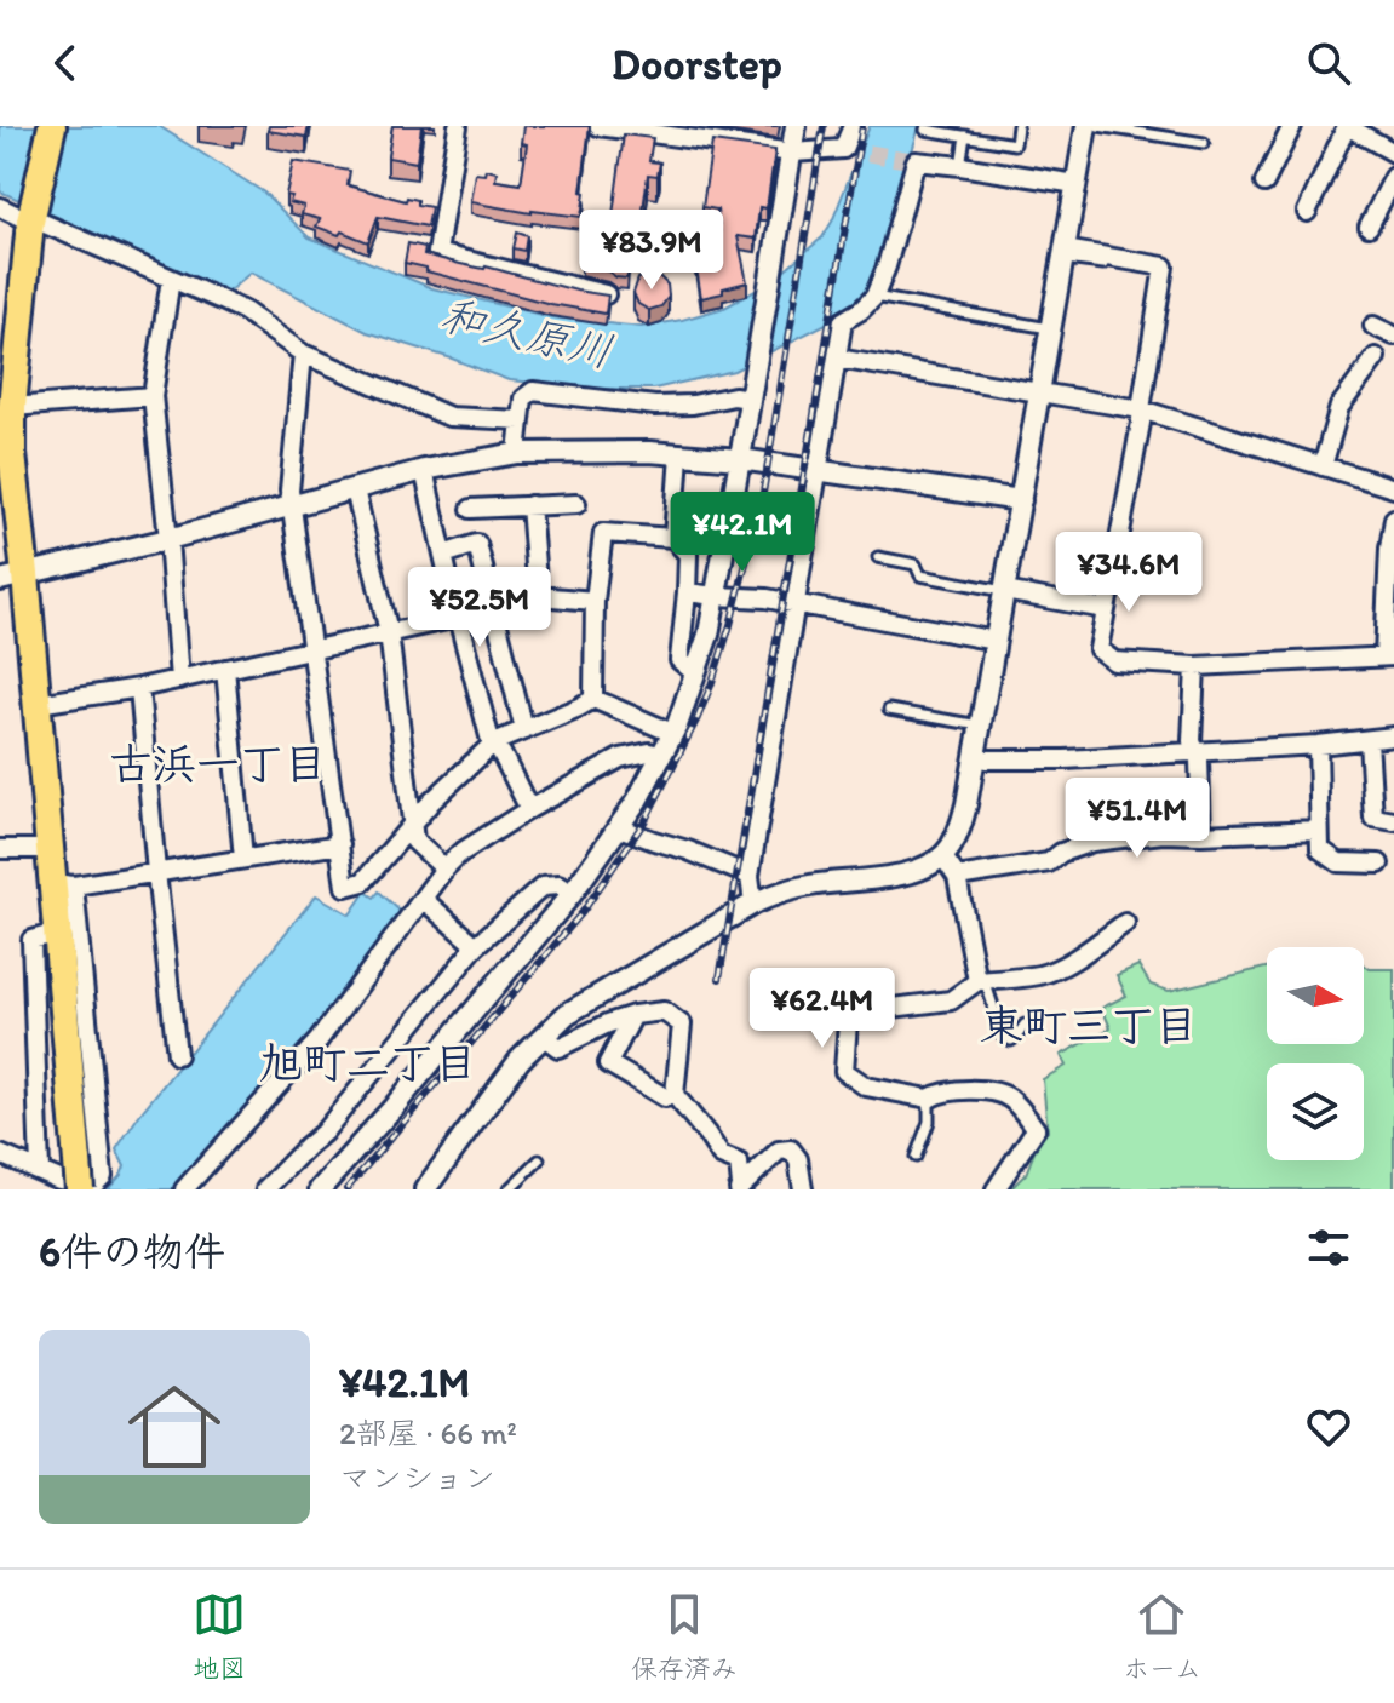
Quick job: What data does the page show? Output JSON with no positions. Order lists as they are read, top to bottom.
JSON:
{
  "districts": ["古浜一丁目", "東町三丁目", "旭町二丁目"],
  "water": ["和久原川"],
  "north": "right",
  "page": {
    "header": "Doorstep",
    "price": [
      "¥83.9M",
      "¥42.1M",
      "¥34.6M",
      "¥52.5M",
      "¥51.4M",
      "¥62.4M"
    ],
    "heading": "6件の物件",
    "list": [
      {
        "name": "¥42.1M",
        "note": "2部屋 · 66 m² · マンション"
      }
    ],
    "tabs": ["地図", "保存済み", "ホーム"]
  }
}
